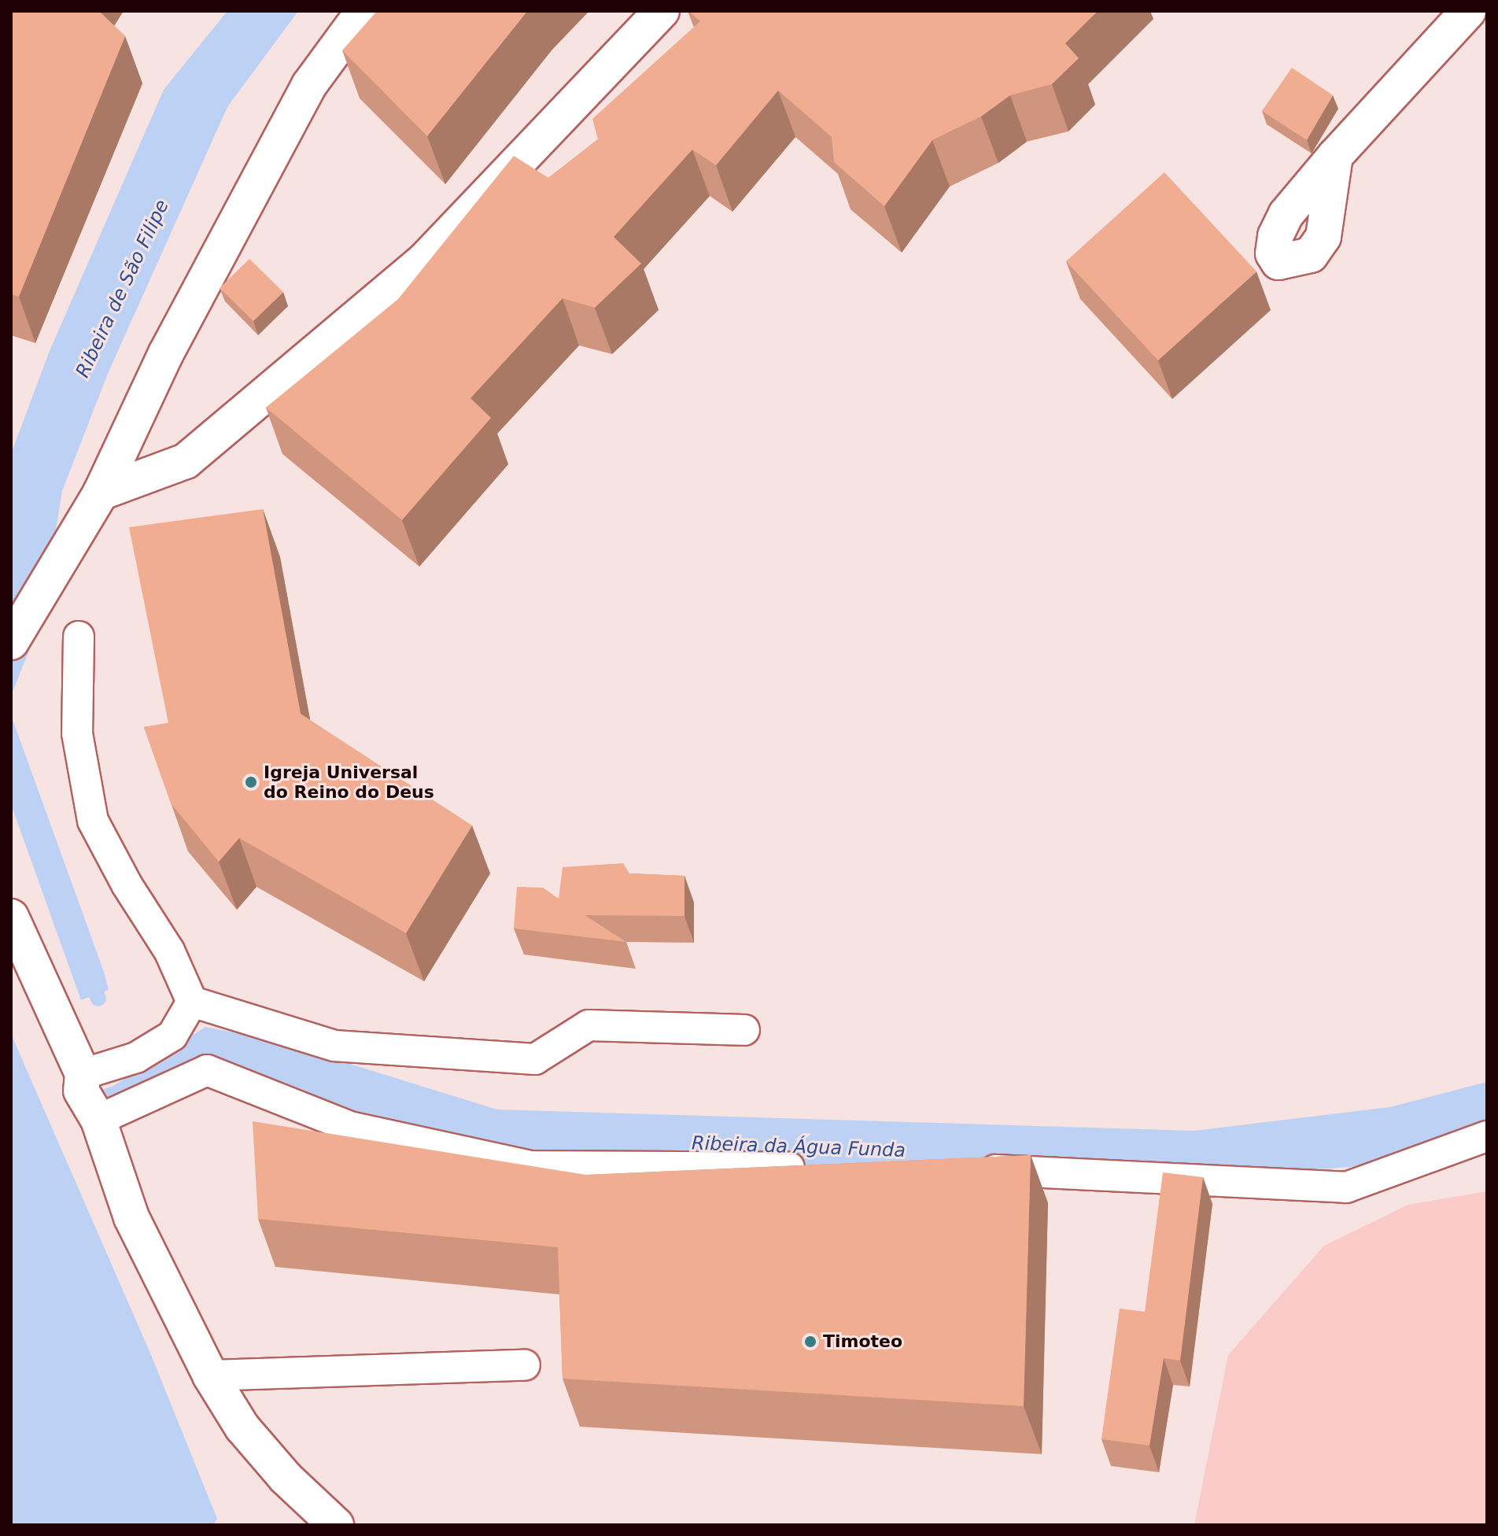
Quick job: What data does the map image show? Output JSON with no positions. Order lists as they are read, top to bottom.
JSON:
{
  "water": ["Ribeira de São Filipe", "Ribeira da Água Funda"],
  "places": ["Igreja Universal do Reino do Deus", "Timoteo"]
}
